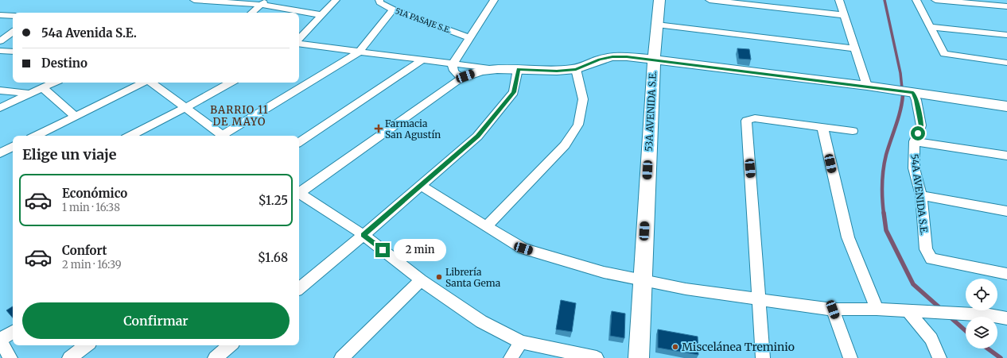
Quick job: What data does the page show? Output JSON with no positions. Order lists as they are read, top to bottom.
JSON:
{
  "streets": {
    "street": ["51A PASAJE S.E.", "53A AVENIDA S.E.", "54A AVENIDA S.E."]
  },
  "districts": ["BARRIO 11 DE MAYO"],
  "places": {
    "health": ["Farmacia San Agustín"],
    "other": ["Librería Santa Gema", "Miscelánea Treminio"]
  },
  "page": {
    "banner": ["54a Avenida S.E.", "Destino"],
    "heading": "Elige un viaje",
    "list": [
      {
        "name": "Económico",
        "note": "1 min · 16:38",
        "value": "$1.25"
      },
      {
        "name": "Confort",
        "note": "2 min · 16:39",
        "value": "$1.68"
      }
    ],
    "bubble": "2 min",
    "buttons": "Confirmar"
  }
}
